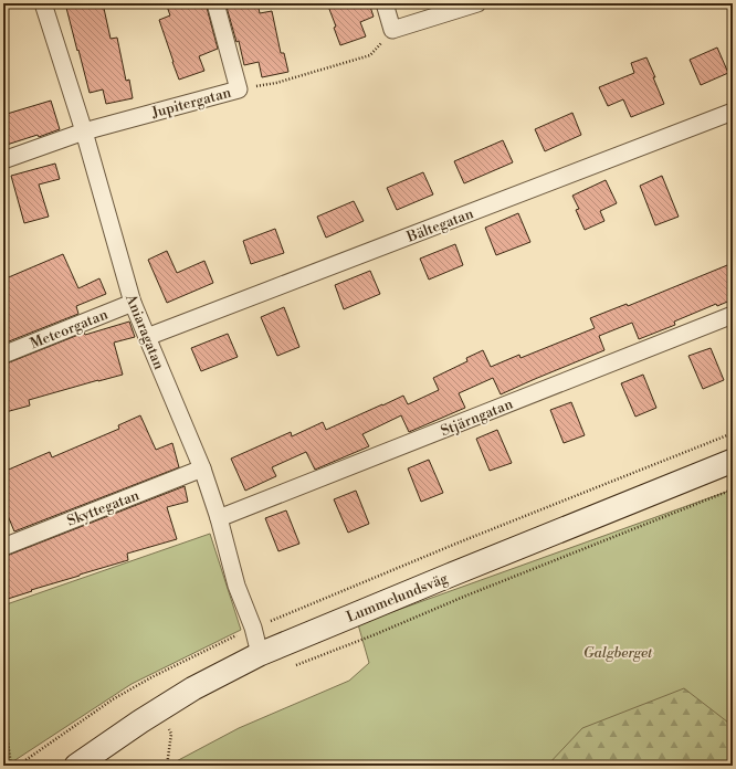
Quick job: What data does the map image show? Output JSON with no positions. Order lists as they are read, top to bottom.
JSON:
{
  "streets": {
    "main road": ["Lummelundsväg"],
    "street": [
      "Jupitergatan",
      "Bältegatan",
      "Meteorgatan",
      "Aniaragatan",
      "Stjärngatan",
      "Skyttegatan"
    ]
  },
  "crossings": [
    ["Jupitergatan", "Aniaragatan"],
    ["Bältegatan", "Aniaragatan"],
    ["Meteorgatan", "Aniaragatan"],
    ["Aniaragatan", "Stjärngatan"],
    ["Aniaragatan", "Skyttegatan"],
    ["Aniaragatan", "Lummelundsväg"]
  ],
  "parks": ["Galgberget"]
}
